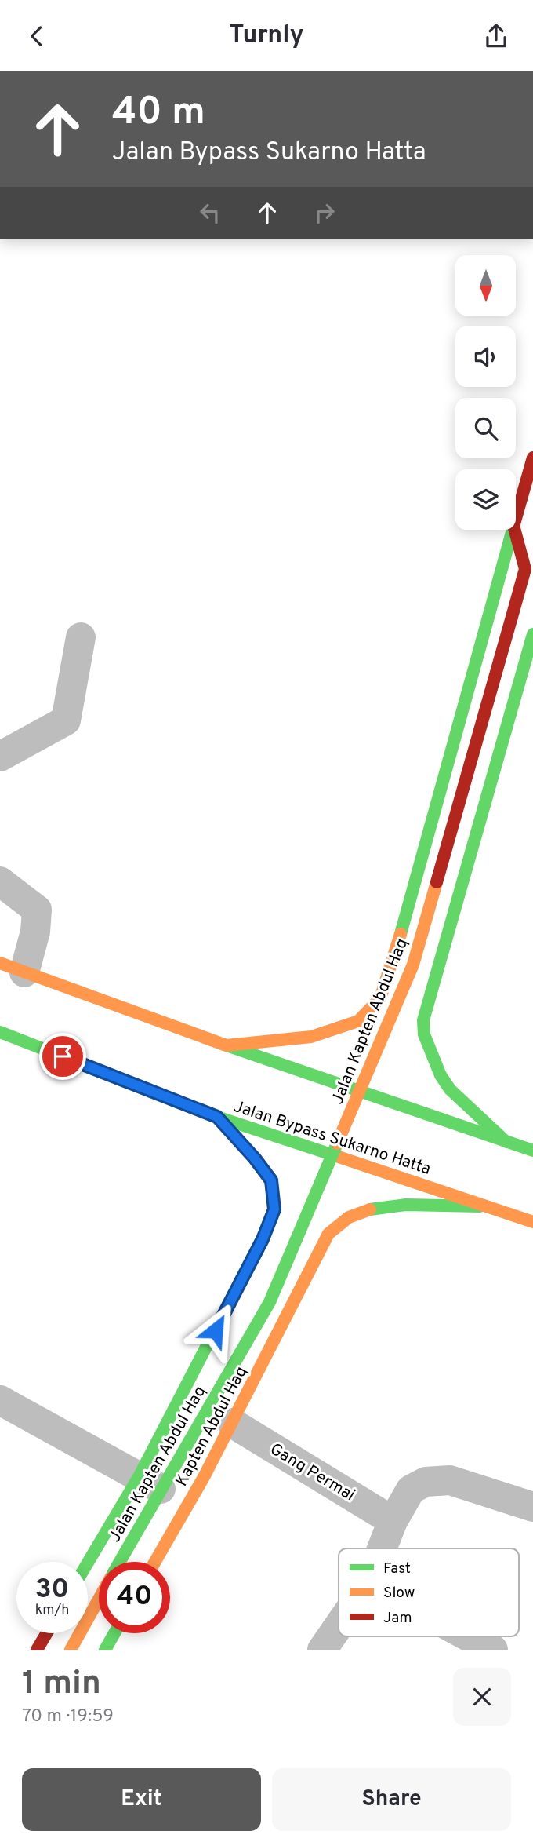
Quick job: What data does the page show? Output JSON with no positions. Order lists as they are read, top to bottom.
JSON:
{
  "streets": {
    "main road": ["Jalan Kapten Abdul Haq", "Jalan Bypass Sukarno Hatta", "Kapten Abdul Haq"],
    "street": ["Gang Permai"]
  },
  "crossings": [
    ["Jalan Bypass Sukarno Hatta", "Kapten Abdul Haq"],
    ["Kapten Abdul Haq", "Gang Permai"]
  ],
  "legend": ["Fast", "Slow", "Jam"],
  "north": "bottom",
  "page": {
    "header": "Turnly",
    "turn": ["40 m", "Jalan Bypass Sukarno Hatta"],
    "speed": "30 km/h",
    "limit": "40",
    "heading": ["1 min", "70 m · 19:59"],
    "buttons": ["Exit", "Share"]
  }
}
